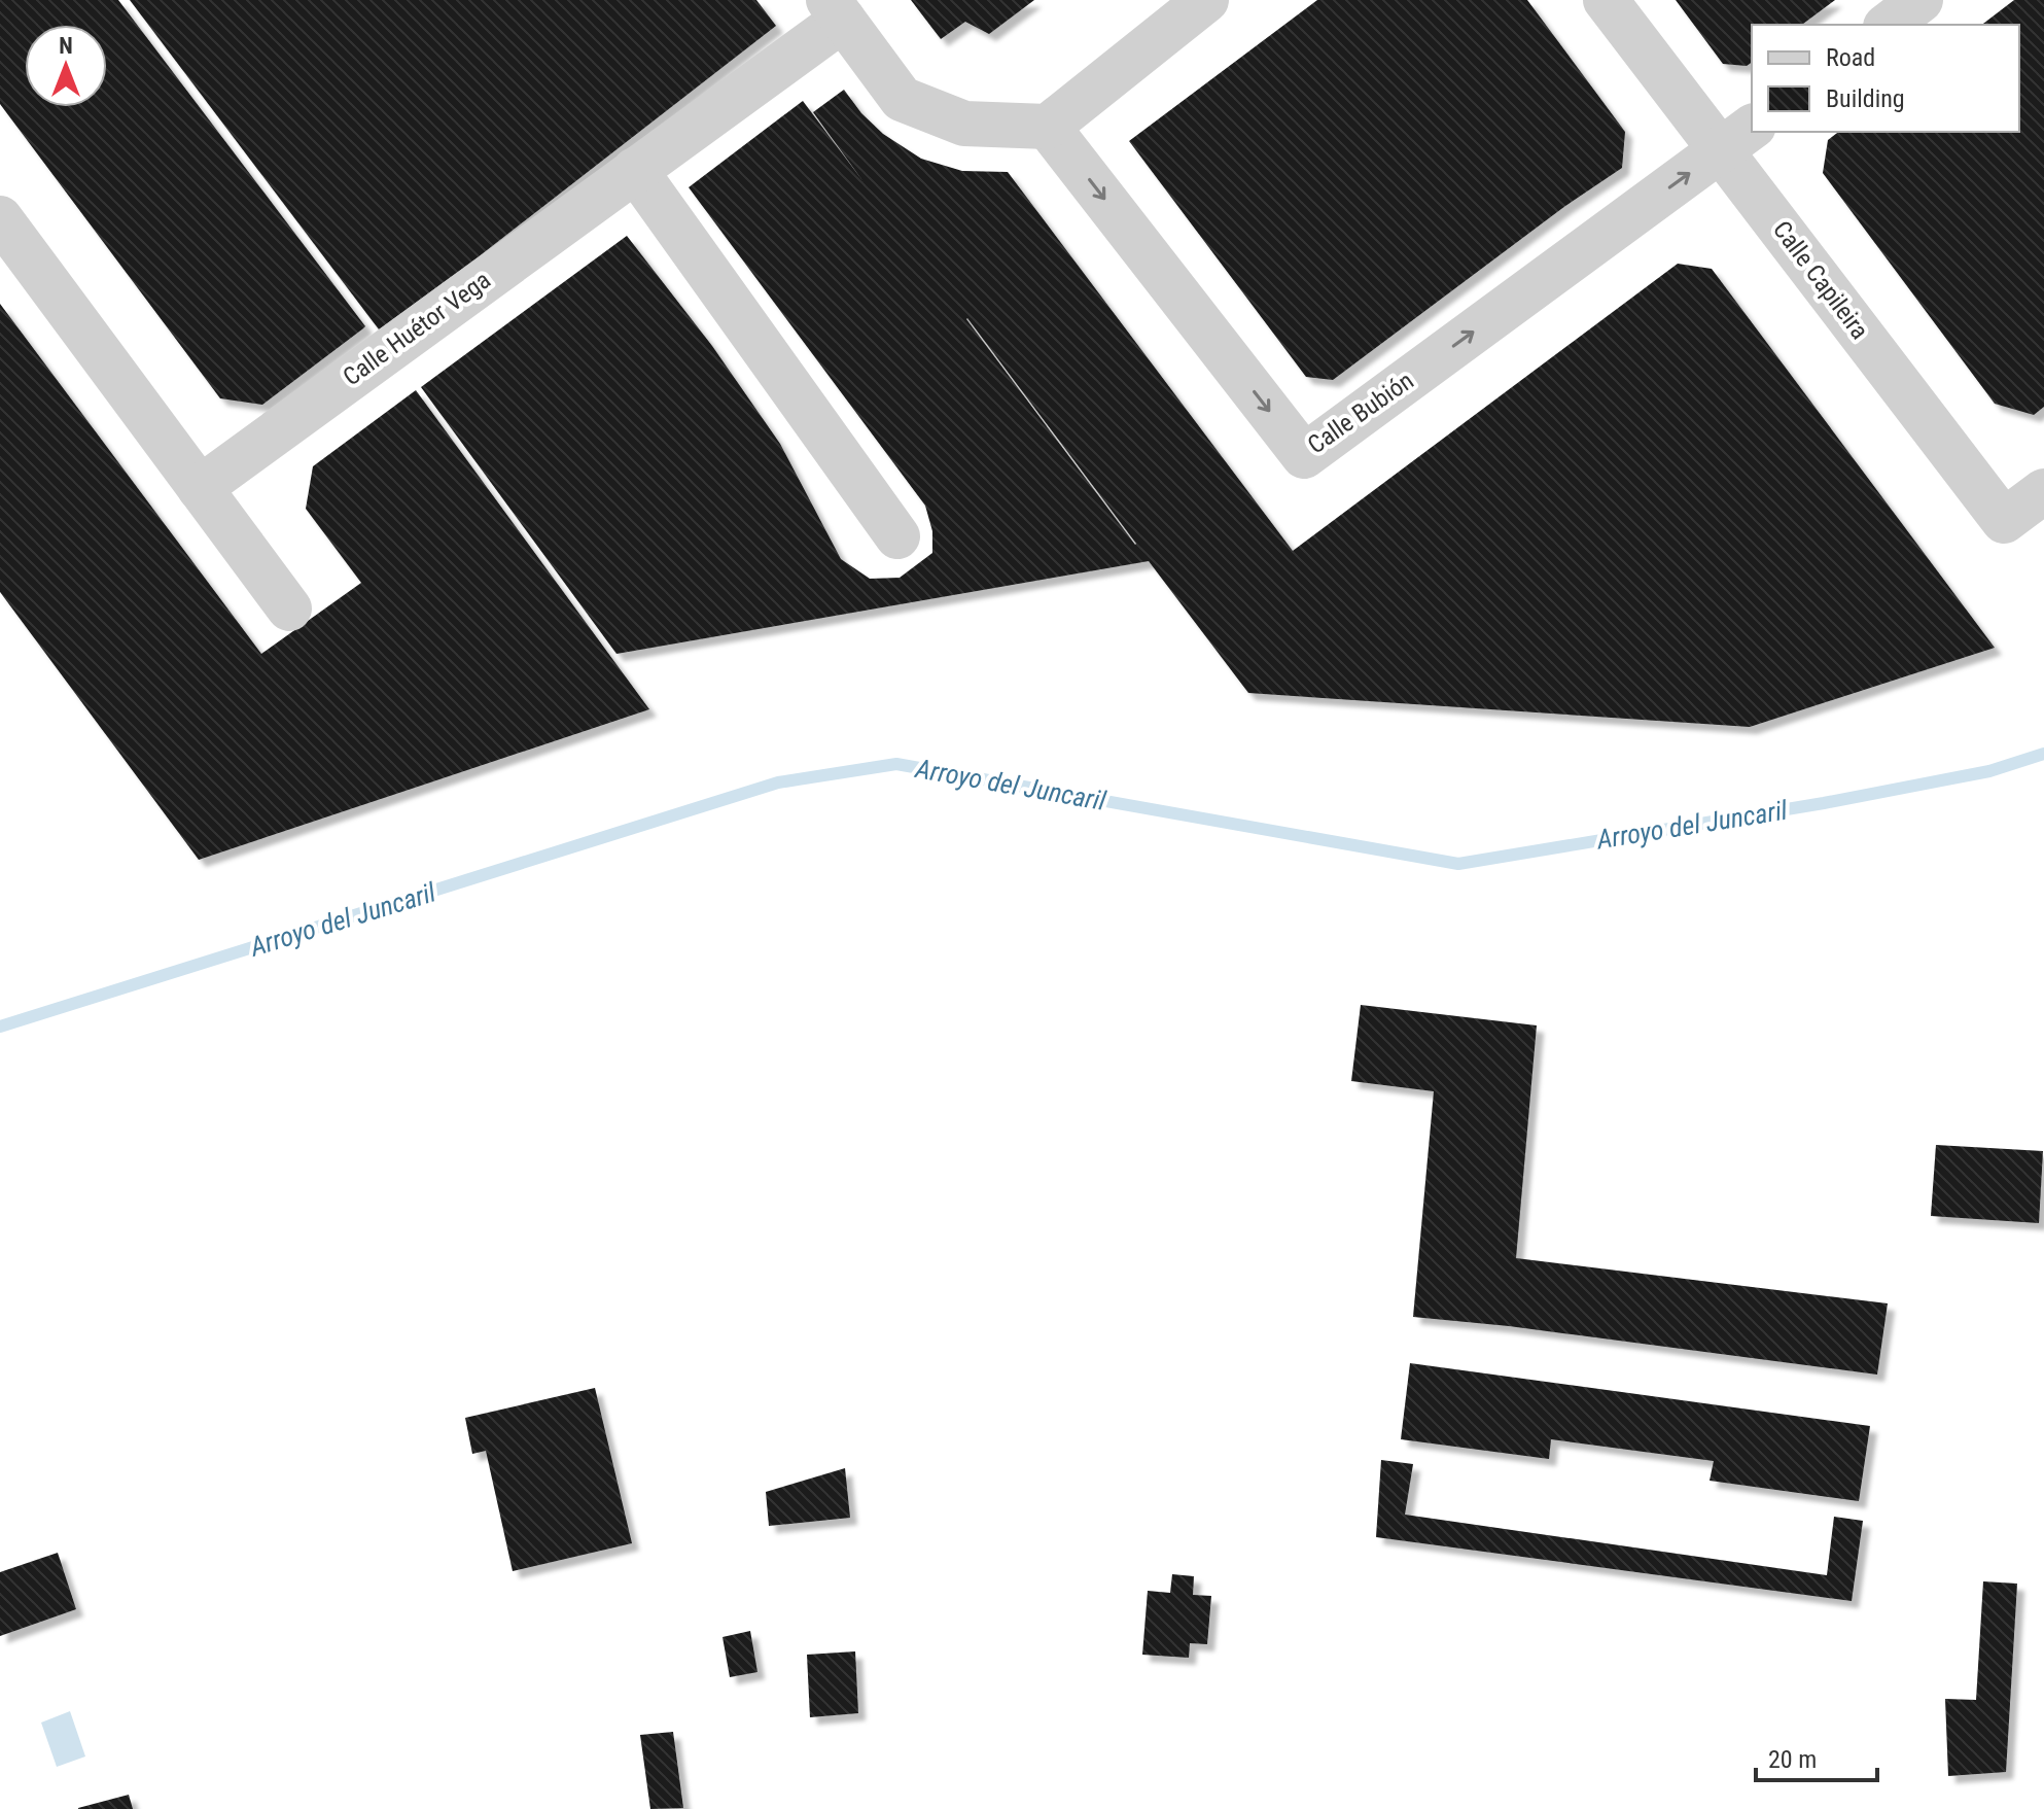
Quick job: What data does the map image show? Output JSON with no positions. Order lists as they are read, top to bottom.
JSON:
{
  "streets": {
    "street": ["Calle Capileira", "Calle Huétor Vega", "Calle Bubión"]
  },
  "crossings": [
    ["Calle Capileira", "Calle Bubión"]
  ],
  "water": ["Arroyo del Juncaril"],
  "legend": ["Road", "Building"],
  "scale_bar": "20 m",
  "north": "top"
}
